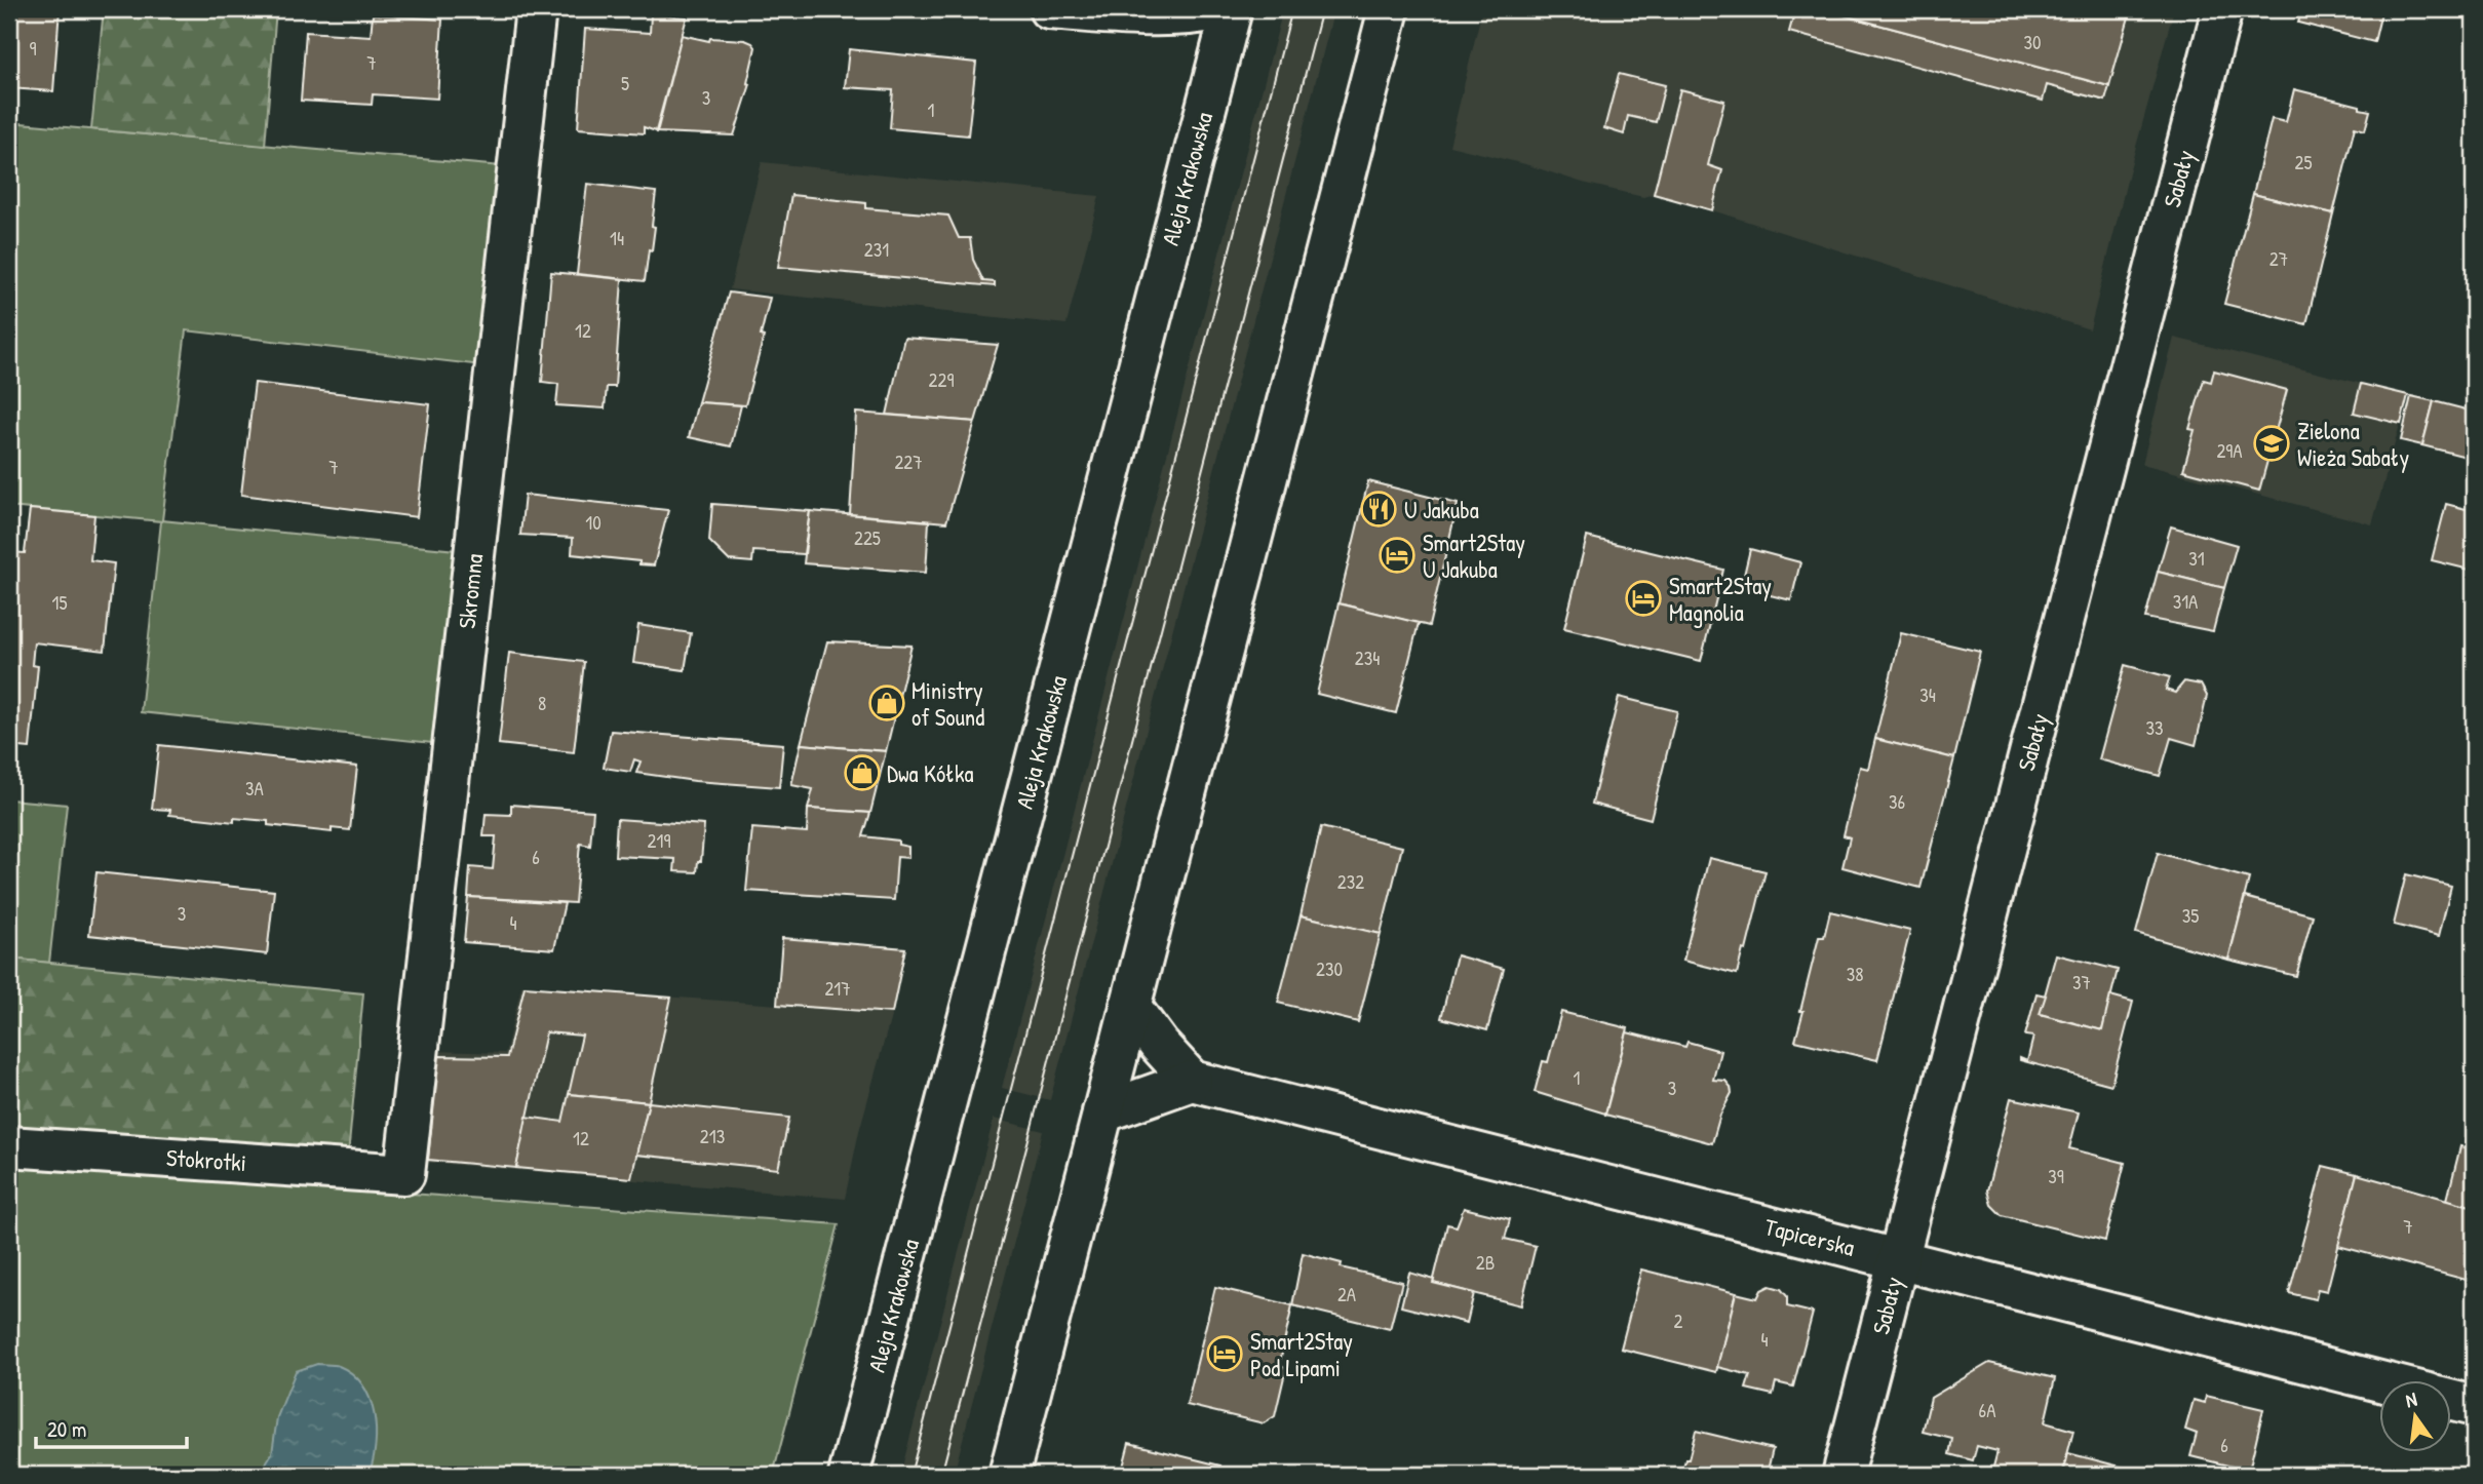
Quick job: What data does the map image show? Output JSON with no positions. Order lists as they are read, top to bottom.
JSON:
{
  "streets": {
    "street": [
      "Aleja Krakowska",
      "Sabały",
      "Skromna",
      "Stokrotki",
      "Tapicerska"
    ]
  },
  "crossings": [
    ["Sabały", "Tapicerska"],
    ["Skromna", "Stokrotki"]
  ],
  "places": {
    "school or university": ["Zielona Wieża Sabały"],
    "restaurant": ["U Jakuba"],
    "hotel": ["Smart2Stay U Jakuba", "Smart2Stay Magnolia", "Smart2Stay Pod Lipami"],
    "shop": ["Ministry of Sound", "Dwa Kółka"]
  },
  "house_numbers": [
    "30",
    "9",
    "7",
    "5",
    "3",
    "1",
    "25",
    "14",
    "231",
    "27",
    "12",
    "229",
    "29A",
    "227",
    "7",
    "10",
    "225",
    "31",
    "31A",
    "15",
    "234",
    "34",
    "8",
    "33",
    "3A",
    "36",
    "219",
    "6",
    "232",
    "3",
    "35",
    "4",
    "230",
    "38",
    "37",
    "217",
    "1",
    "3",
    "213",
    "12",
    "39",
    "7",
    "2B",
    "2A",
    "2",
    "4",
    "6A",
    "6"
  ],
  "scale_bar": "20 m",
  "north": "top"
}
